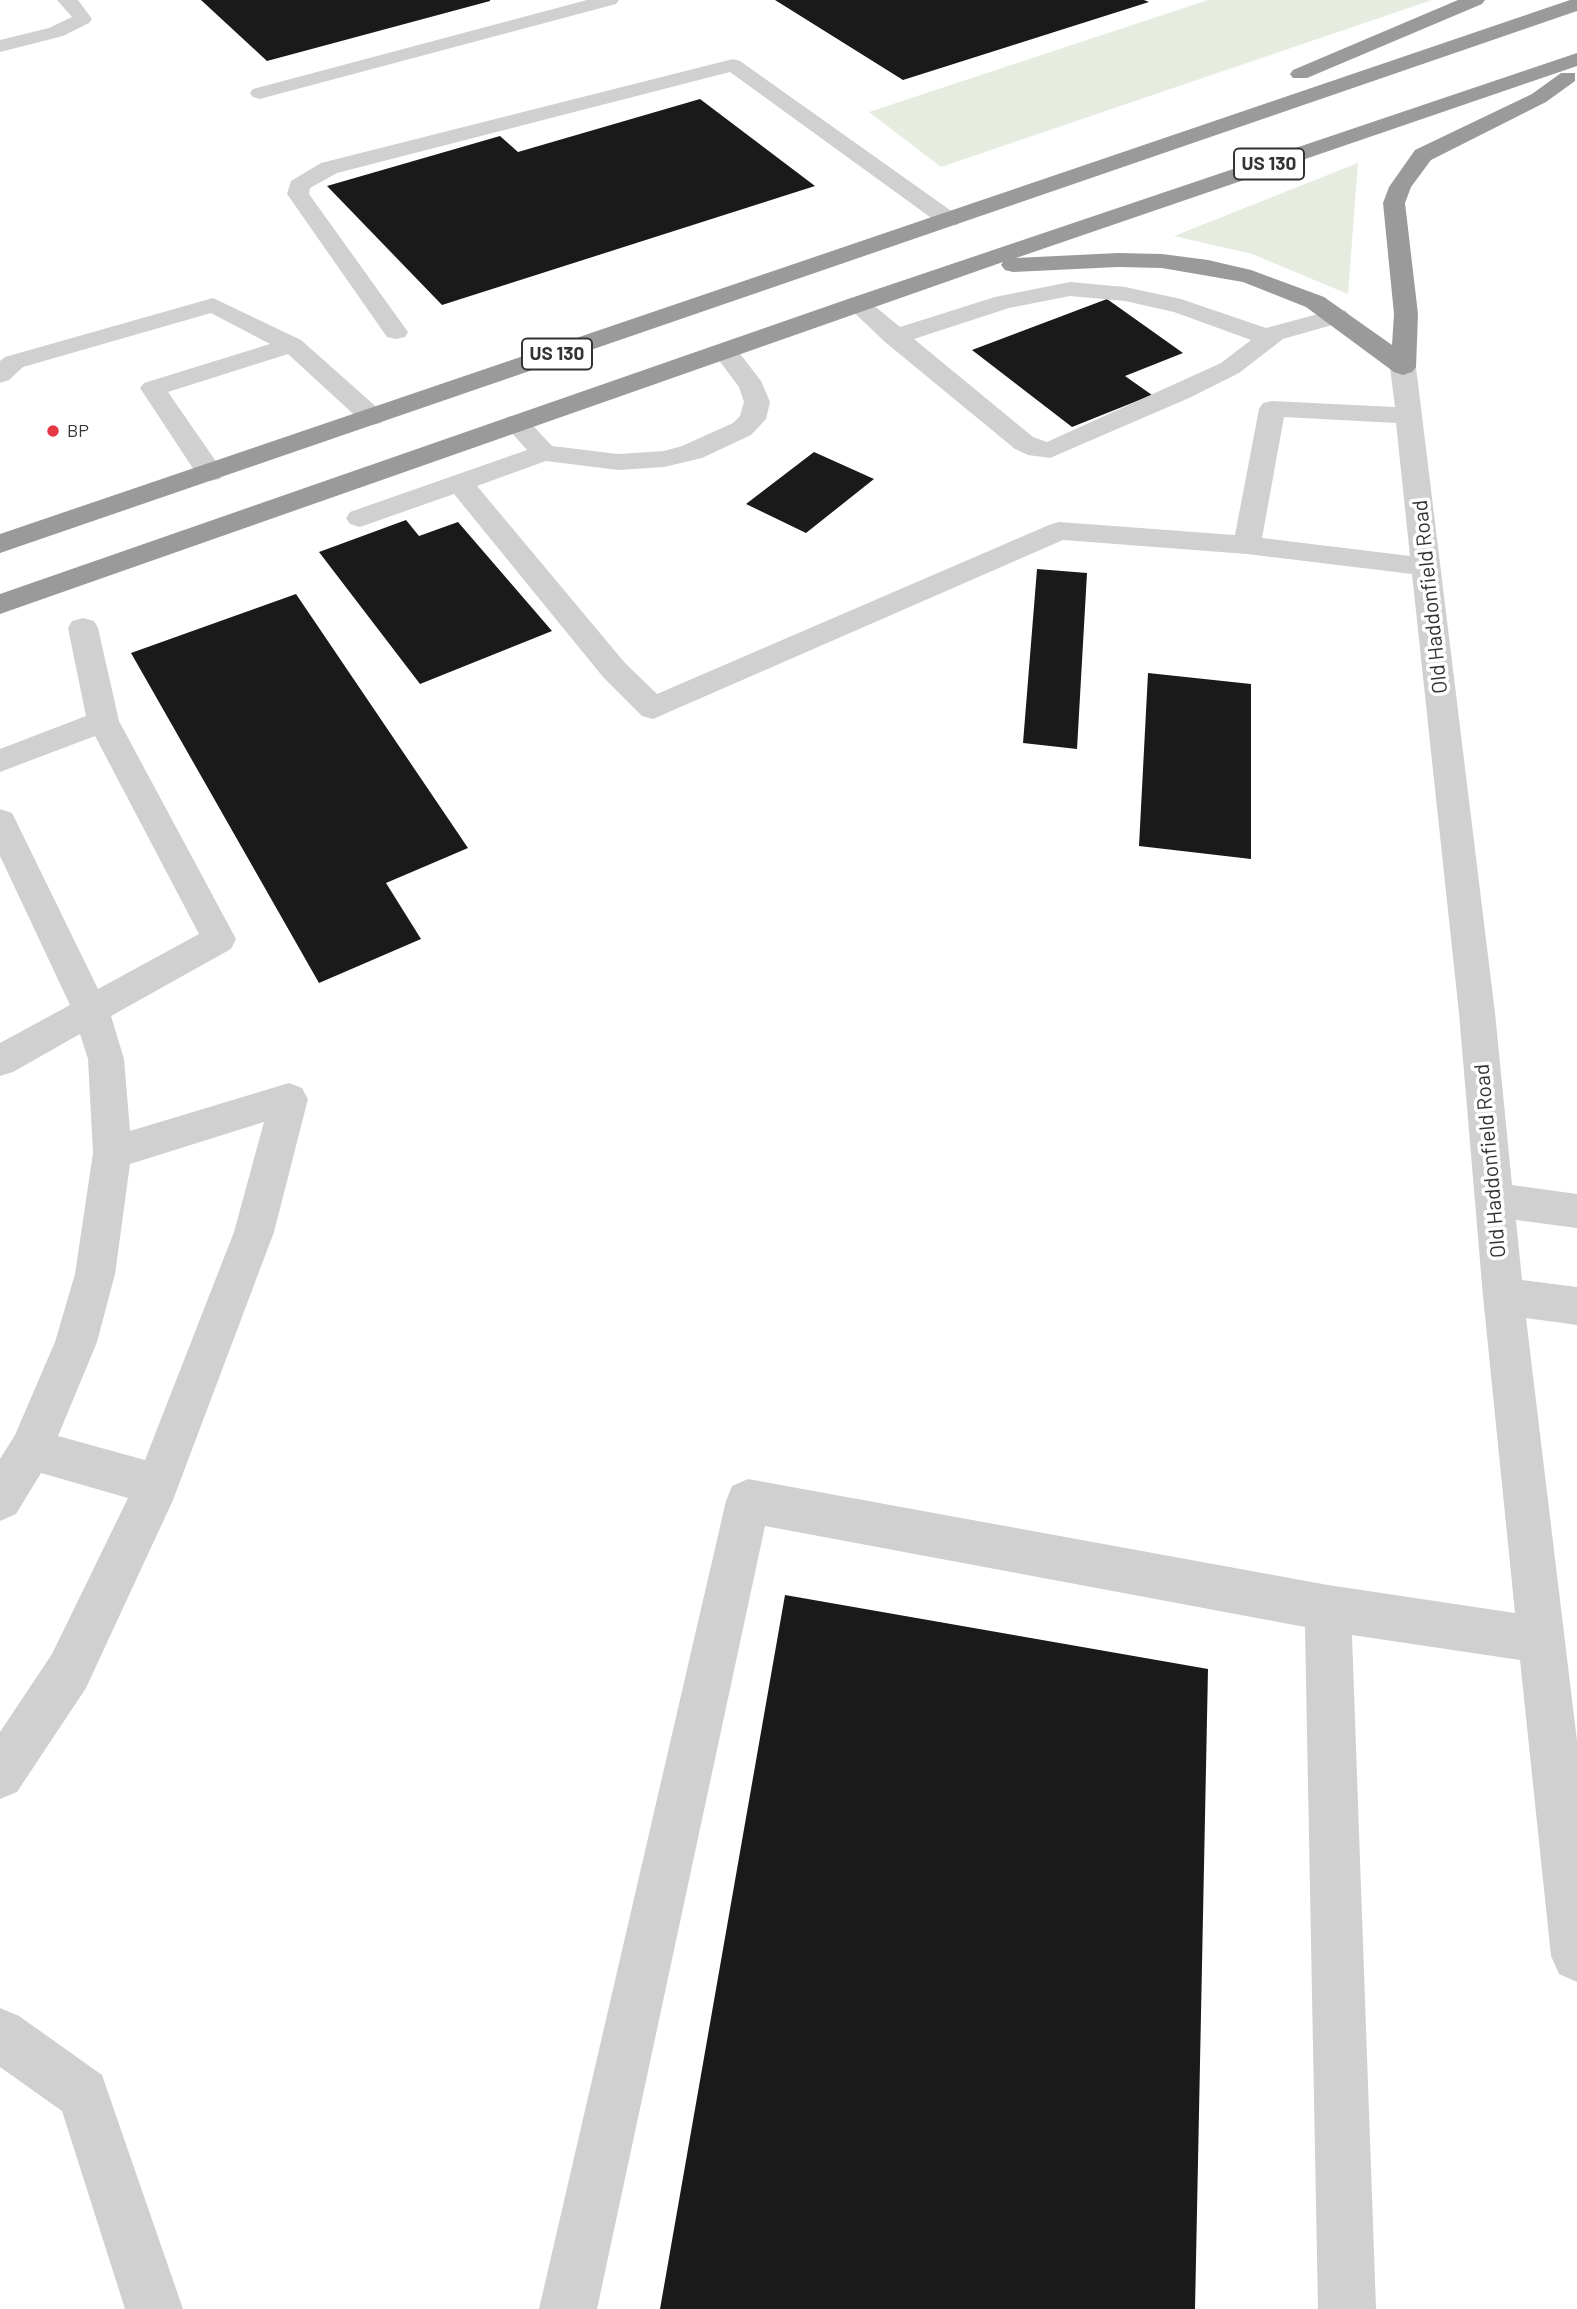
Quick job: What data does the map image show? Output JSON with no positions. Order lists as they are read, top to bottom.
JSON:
{
  "streets": {
    "highway": ["US 130"],
    "street": ["Old Haddonfield Road"]
  },
  "places": ["BP"]
}
